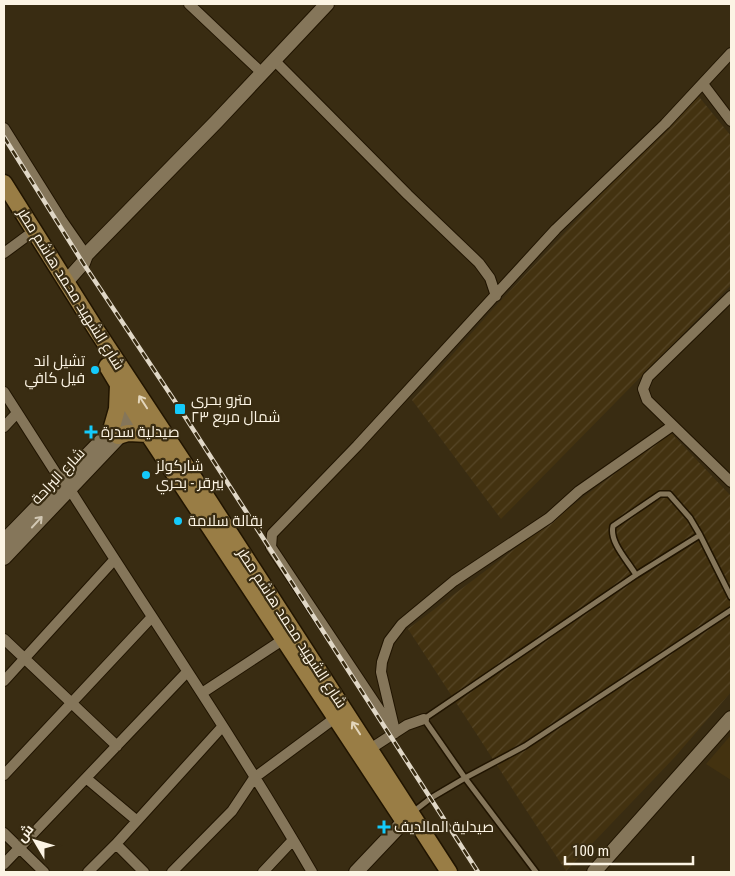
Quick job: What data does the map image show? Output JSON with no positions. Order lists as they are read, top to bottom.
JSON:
{
  "streets": {
    "main road": ["شارع الشهيد محمد هاشم مطر"],
    "street": ["شارع البراحة"]
  },
  "crossings": [
    ["شارع الشهيد محمد هاشم مطر", "شارع البراحة"]
  ],
  "places": {
    "other": ["تشيل اند فيل كافي", "شاركولز بيرقر - بحري", "بقالة سلامة"],
    "transit": ["مترو بحري شمال مربع ٢٣"],
    "health": ["صيدلية سدرة", "صيدلية المالديف"]
  },
  "scale_bar": "100 m",
  "north": "top left"
}
